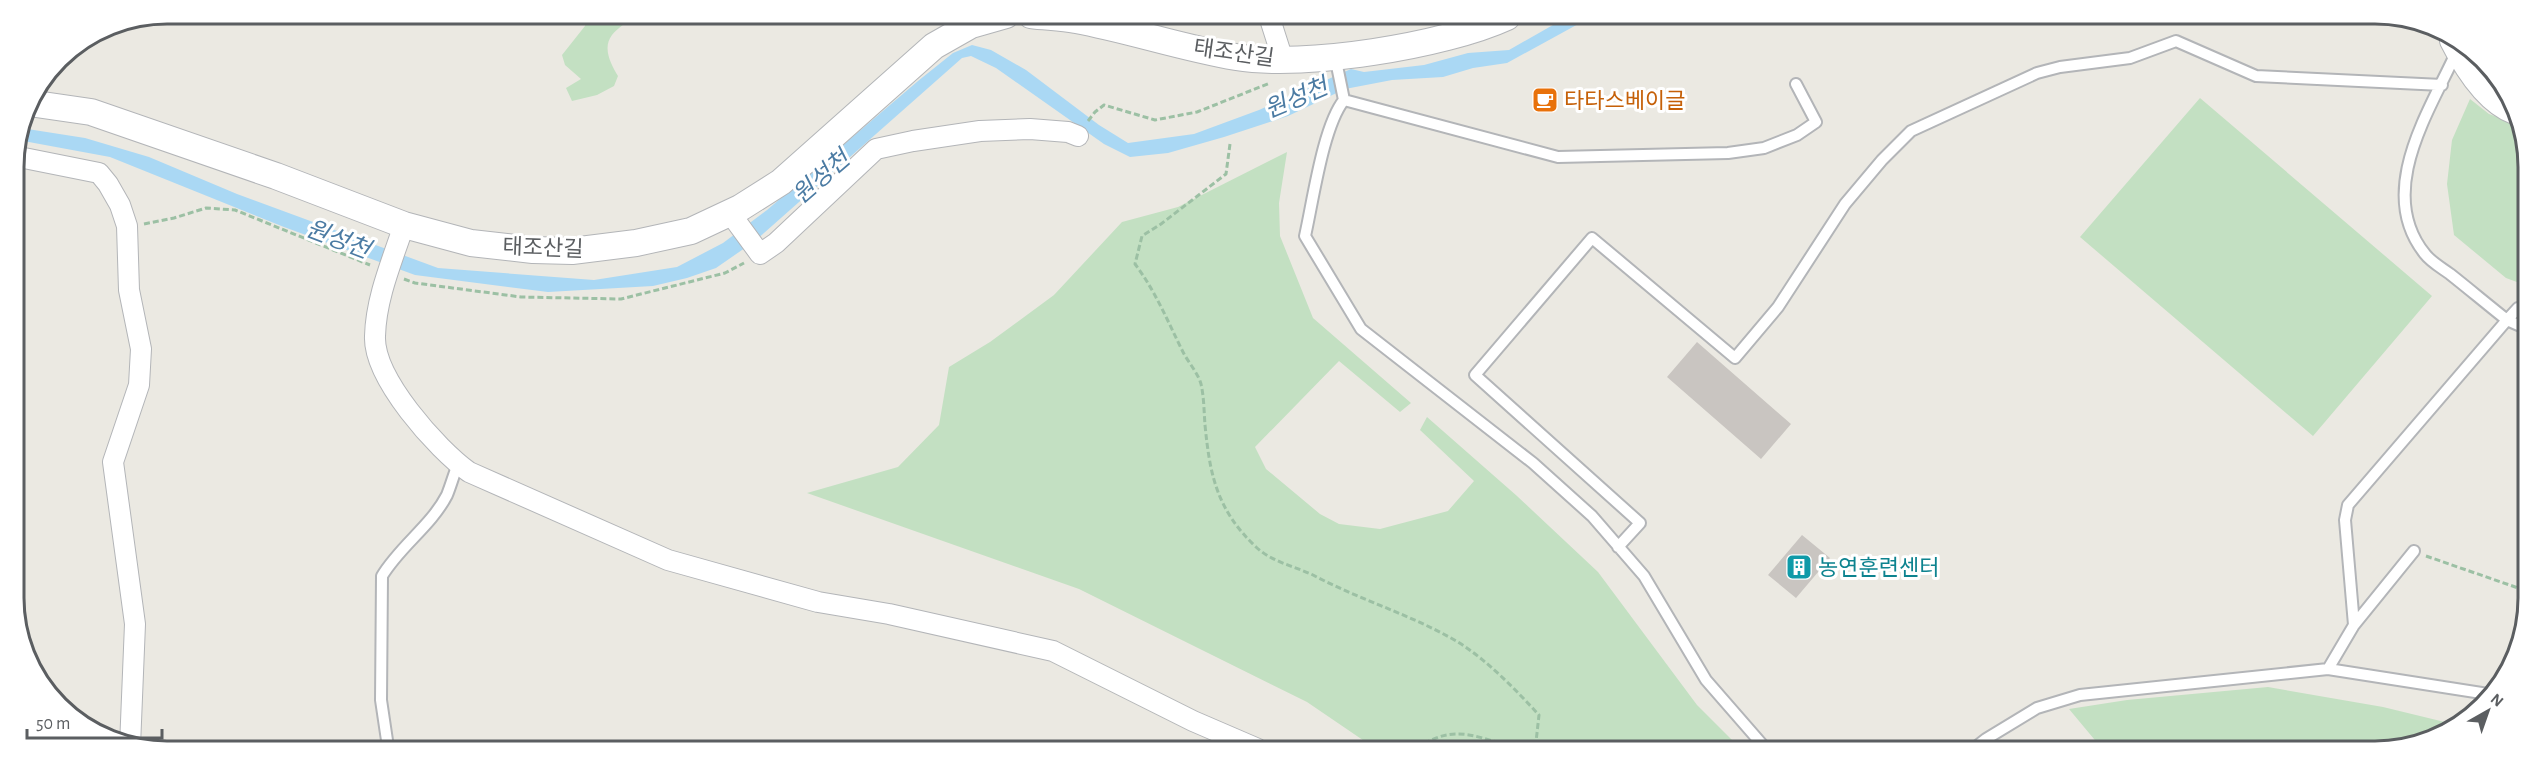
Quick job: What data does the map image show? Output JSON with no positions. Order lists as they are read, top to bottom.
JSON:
{
  "streets": {
    "street": ["태조산길"]
  },
  "water": ["원성천"],
  "places": {
    "cafe": ["타타스베이글"],
    "building": ["농연훈련센터"]
  },
  "scale_bar": "50 m",
  "north": "top right"
}
